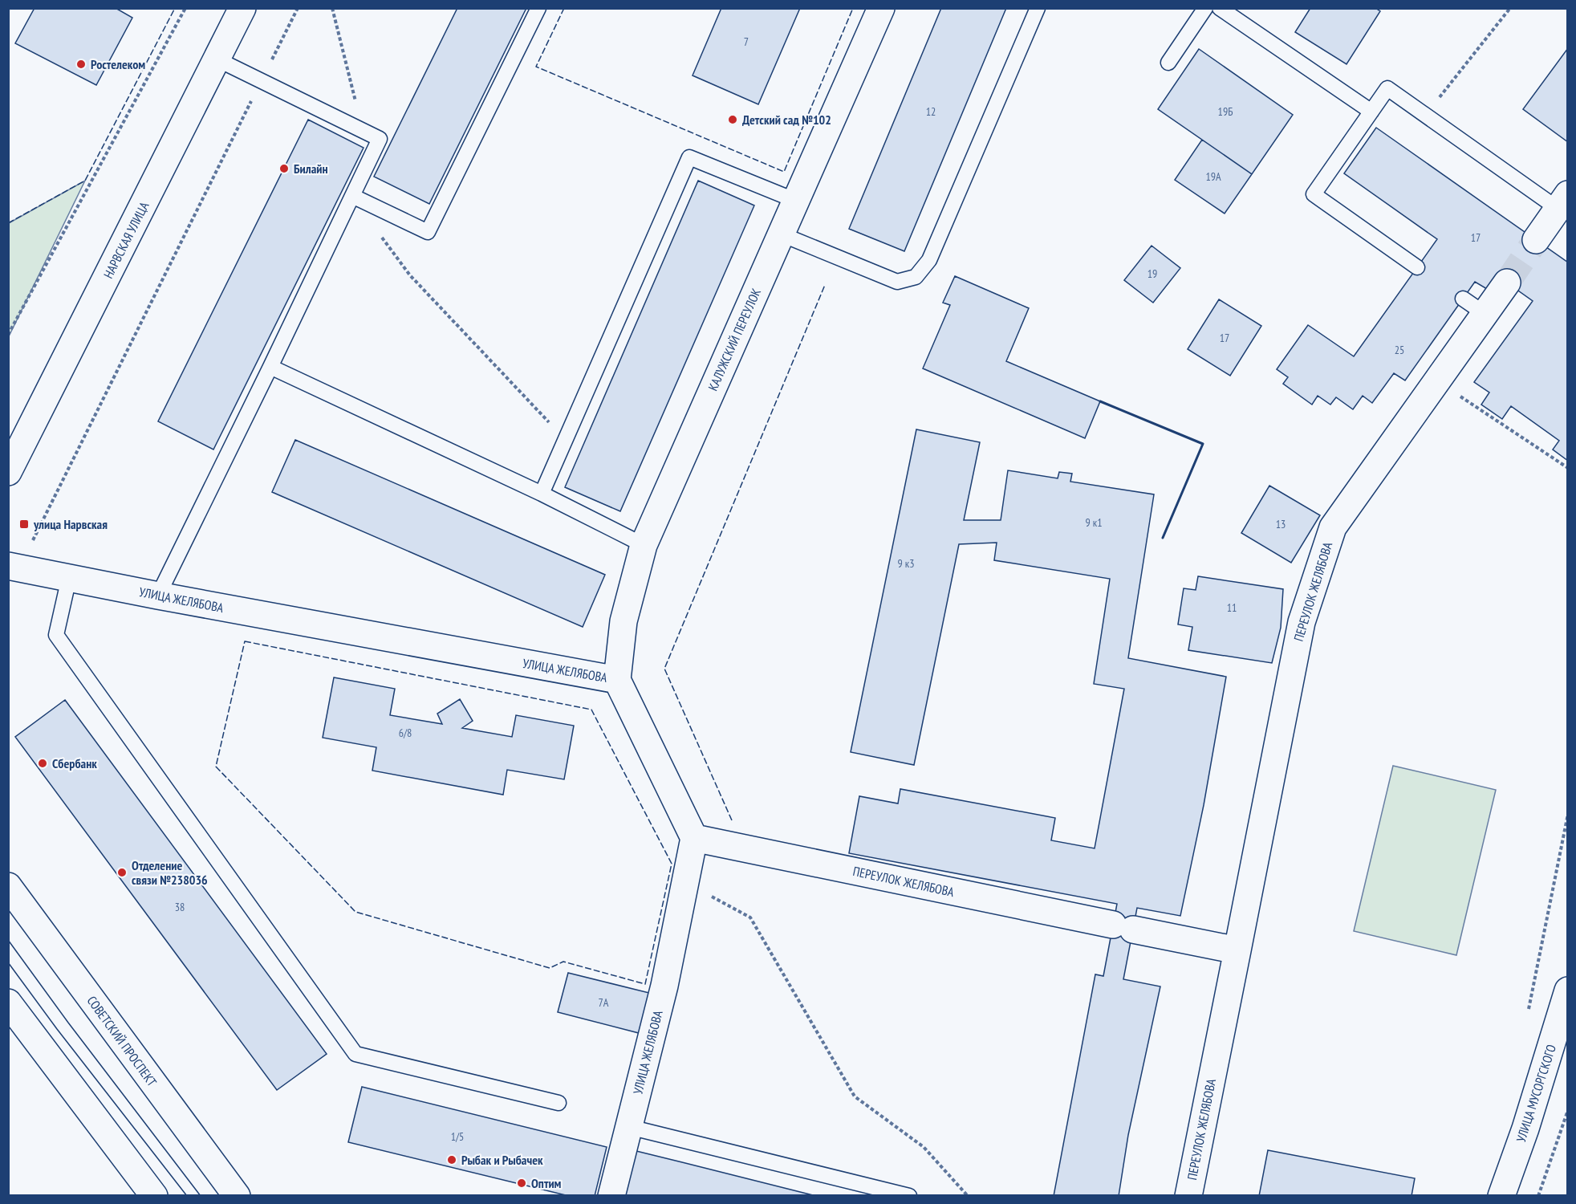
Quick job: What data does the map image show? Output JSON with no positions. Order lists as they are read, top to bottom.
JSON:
{
  "streets": {
    "street": [
      "НАРВСКАЯ УЛИЦА",
      "КАЛУЖСКИЙ ПЕРЕУЛОК",
      "ПЕРЕУЛОК ЖЕЛЯБОВА",
      "УЛИЦА ЖЕЛЯБОВА",
      "СОВЕТСКИЙ ПРОСПЕКТ",
      "УЛИЦА МУСОРГСКОГО"
    ]
  },
  "crossings": [
    ["КАЛУЖСКИЙ ПЕРЕУЛОК", "УЛИЦА ЖЕЛЯБОВА"],
    ["ПЕРЕУЛОК ЖЕЛЯБОВА", "УЛИЦА ЖЕЛЯБОВА"]
  ],
  "places": {
    "other": [
      "Ростелеком",
      "Детский сад №102",
      "Билайн",
      "Сбербанк",
      "Отделение связи №238036",
      "Рыбак и Рыбачек",
      "Оптим"
    ],
    "transit": ["улица Нарвская"]
  },
  "house_numbers": [
    "7",
    "12",
    "19Б",
    "19А",
    "17",
    "19",
    "17",
    "25",
    "9 к1",
    "13",
    "9 к3",
    "11",
    "6/8",
    "38",
    "7А",
    "1/5"
  ]
}
